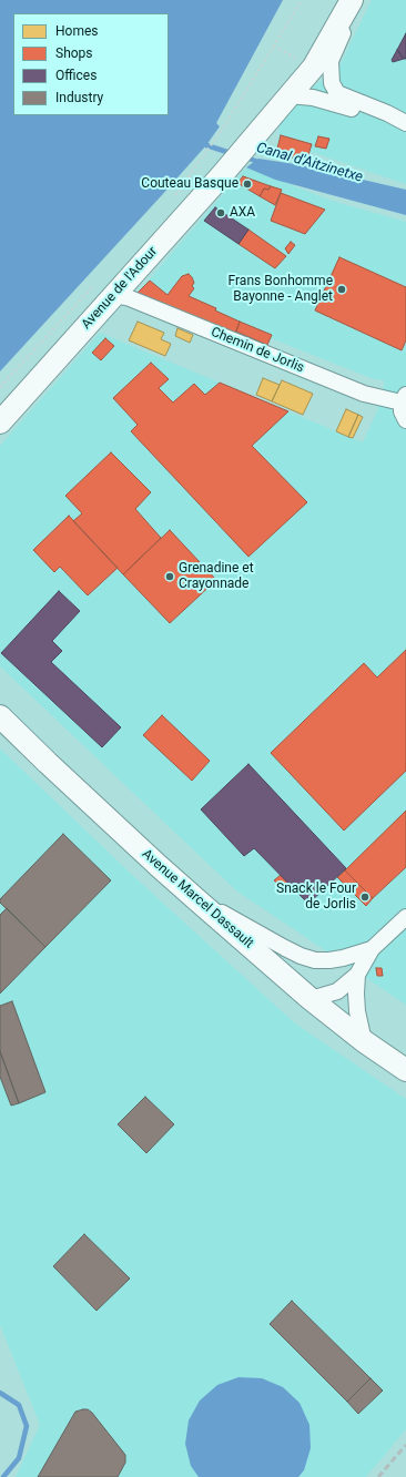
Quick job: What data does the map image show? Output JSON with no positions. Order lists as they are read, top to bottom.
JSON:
{
  "streets": {
    "main road": ["Avenue de l'Adour", "Avenue Marcel Dassault"],
    "street": ["Chemin de Jorlis"]
  },
  "crossings": [
    ["Avenue de l'Adour", "Chemin de Jorlis"]
  ],
  "water": ["Canal d'Aitzinetxe"],
  "places": [
    "Couteau Basque",
    "AXA",
    "Frans Bonhomme Bayonne - Anglet",
    "Grenadine et Crayonnade",
    "Snack le Four de Jorlis"
  ],
  "legend": [
    "Homes",
    "Shops",
    "Offices",
    "Industry"
  ]
}
